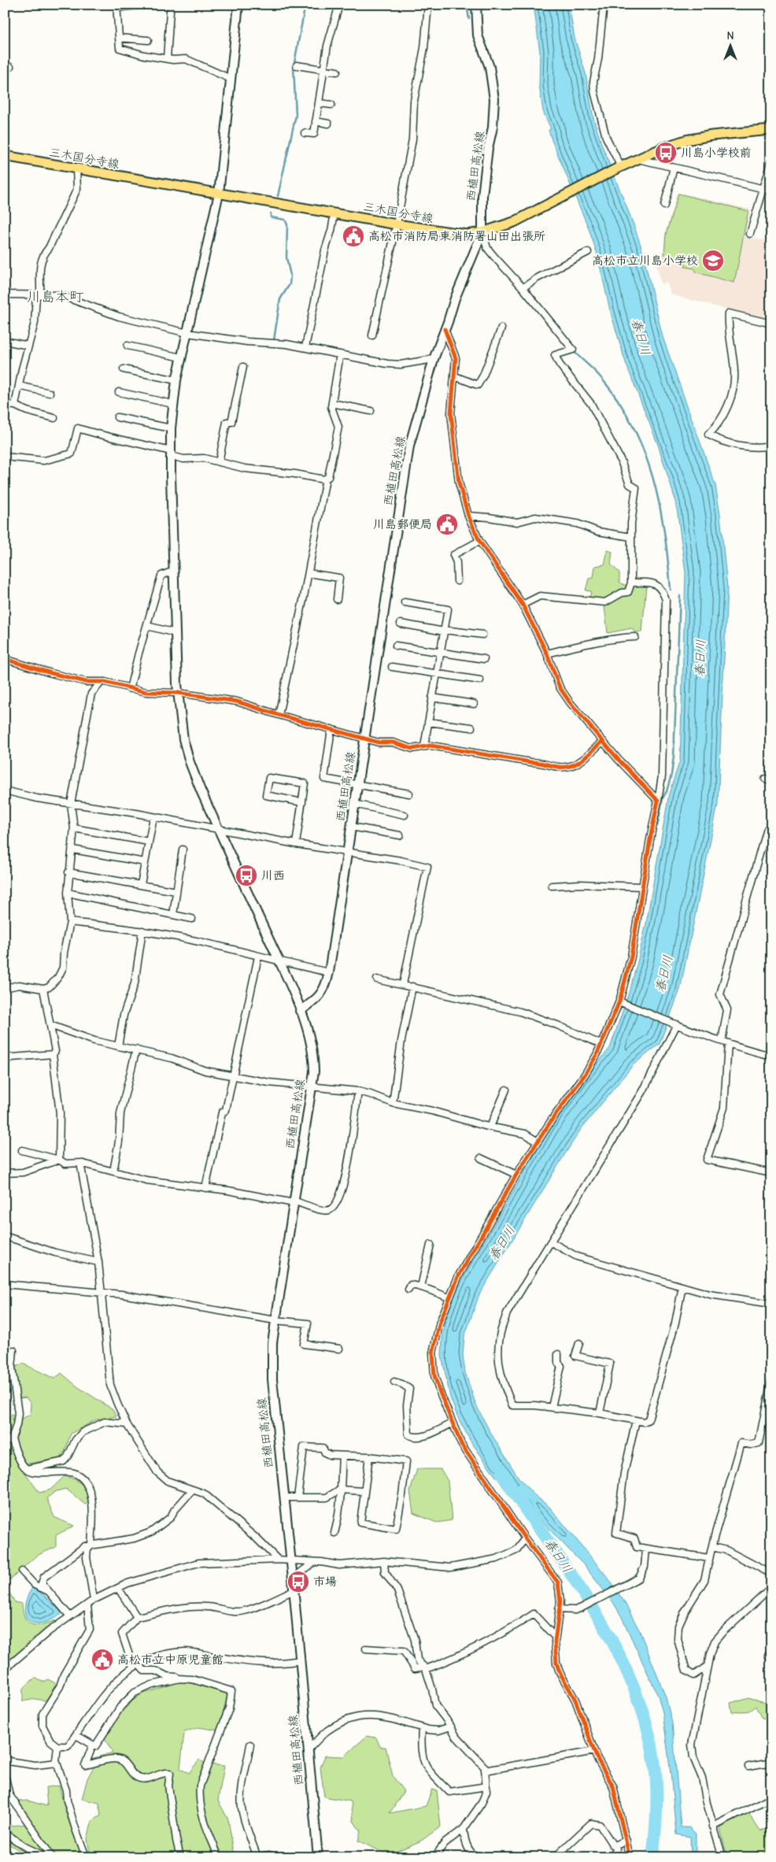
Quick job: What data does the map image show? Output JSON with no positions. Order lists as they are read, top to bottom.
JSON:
{
  "streets": {
    "main road": ["三木国分寺線", "西植田高松線"]
  },
  "crossings": [
    ["三木国分寺線", "西植田高松線"]
  ],
  "districts": ["川島本町"],
  "water": ["春日川"],
  "places": {
    "bus stop": ["川島小学校前", "川西", "市場"],
    "public building": ["高松市消防局東消防署山田出張所", "川島郵便局", "高松市立中原児童館"],
    "school or university": ["高松市立川島小学校"]
  },
  "north": "top"
}
